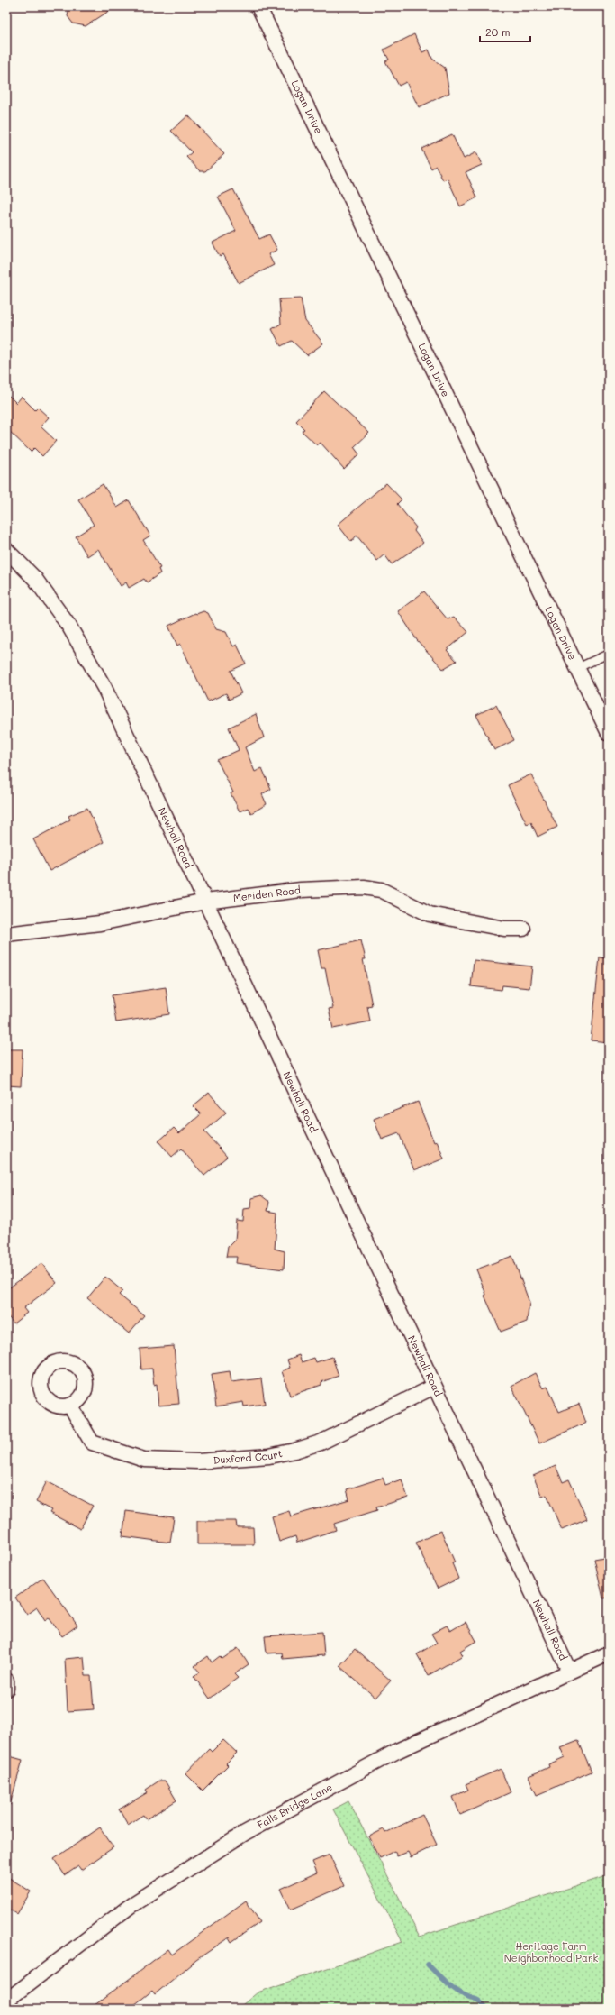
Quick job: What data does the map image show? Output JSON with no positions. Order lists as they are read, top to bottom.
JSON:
{
  "streets": {
    "street": [
      "Logan Drive",
      "Newhall Road",
      "Meriden Road",
      "Duxford Court",
      "Falls Bridge Lane"
    ]
  },
  "crossings": [
    ["Newhall Road", "Meriden Road"],
    ["Newhall Road", "Duxford Court"],
    ["Newhall Road", "Falls Bridge Lane"]
  ],
  "parks": ["Heritage Farm Neighborhood Park"],
  "scale_bar": "20 m"
}
